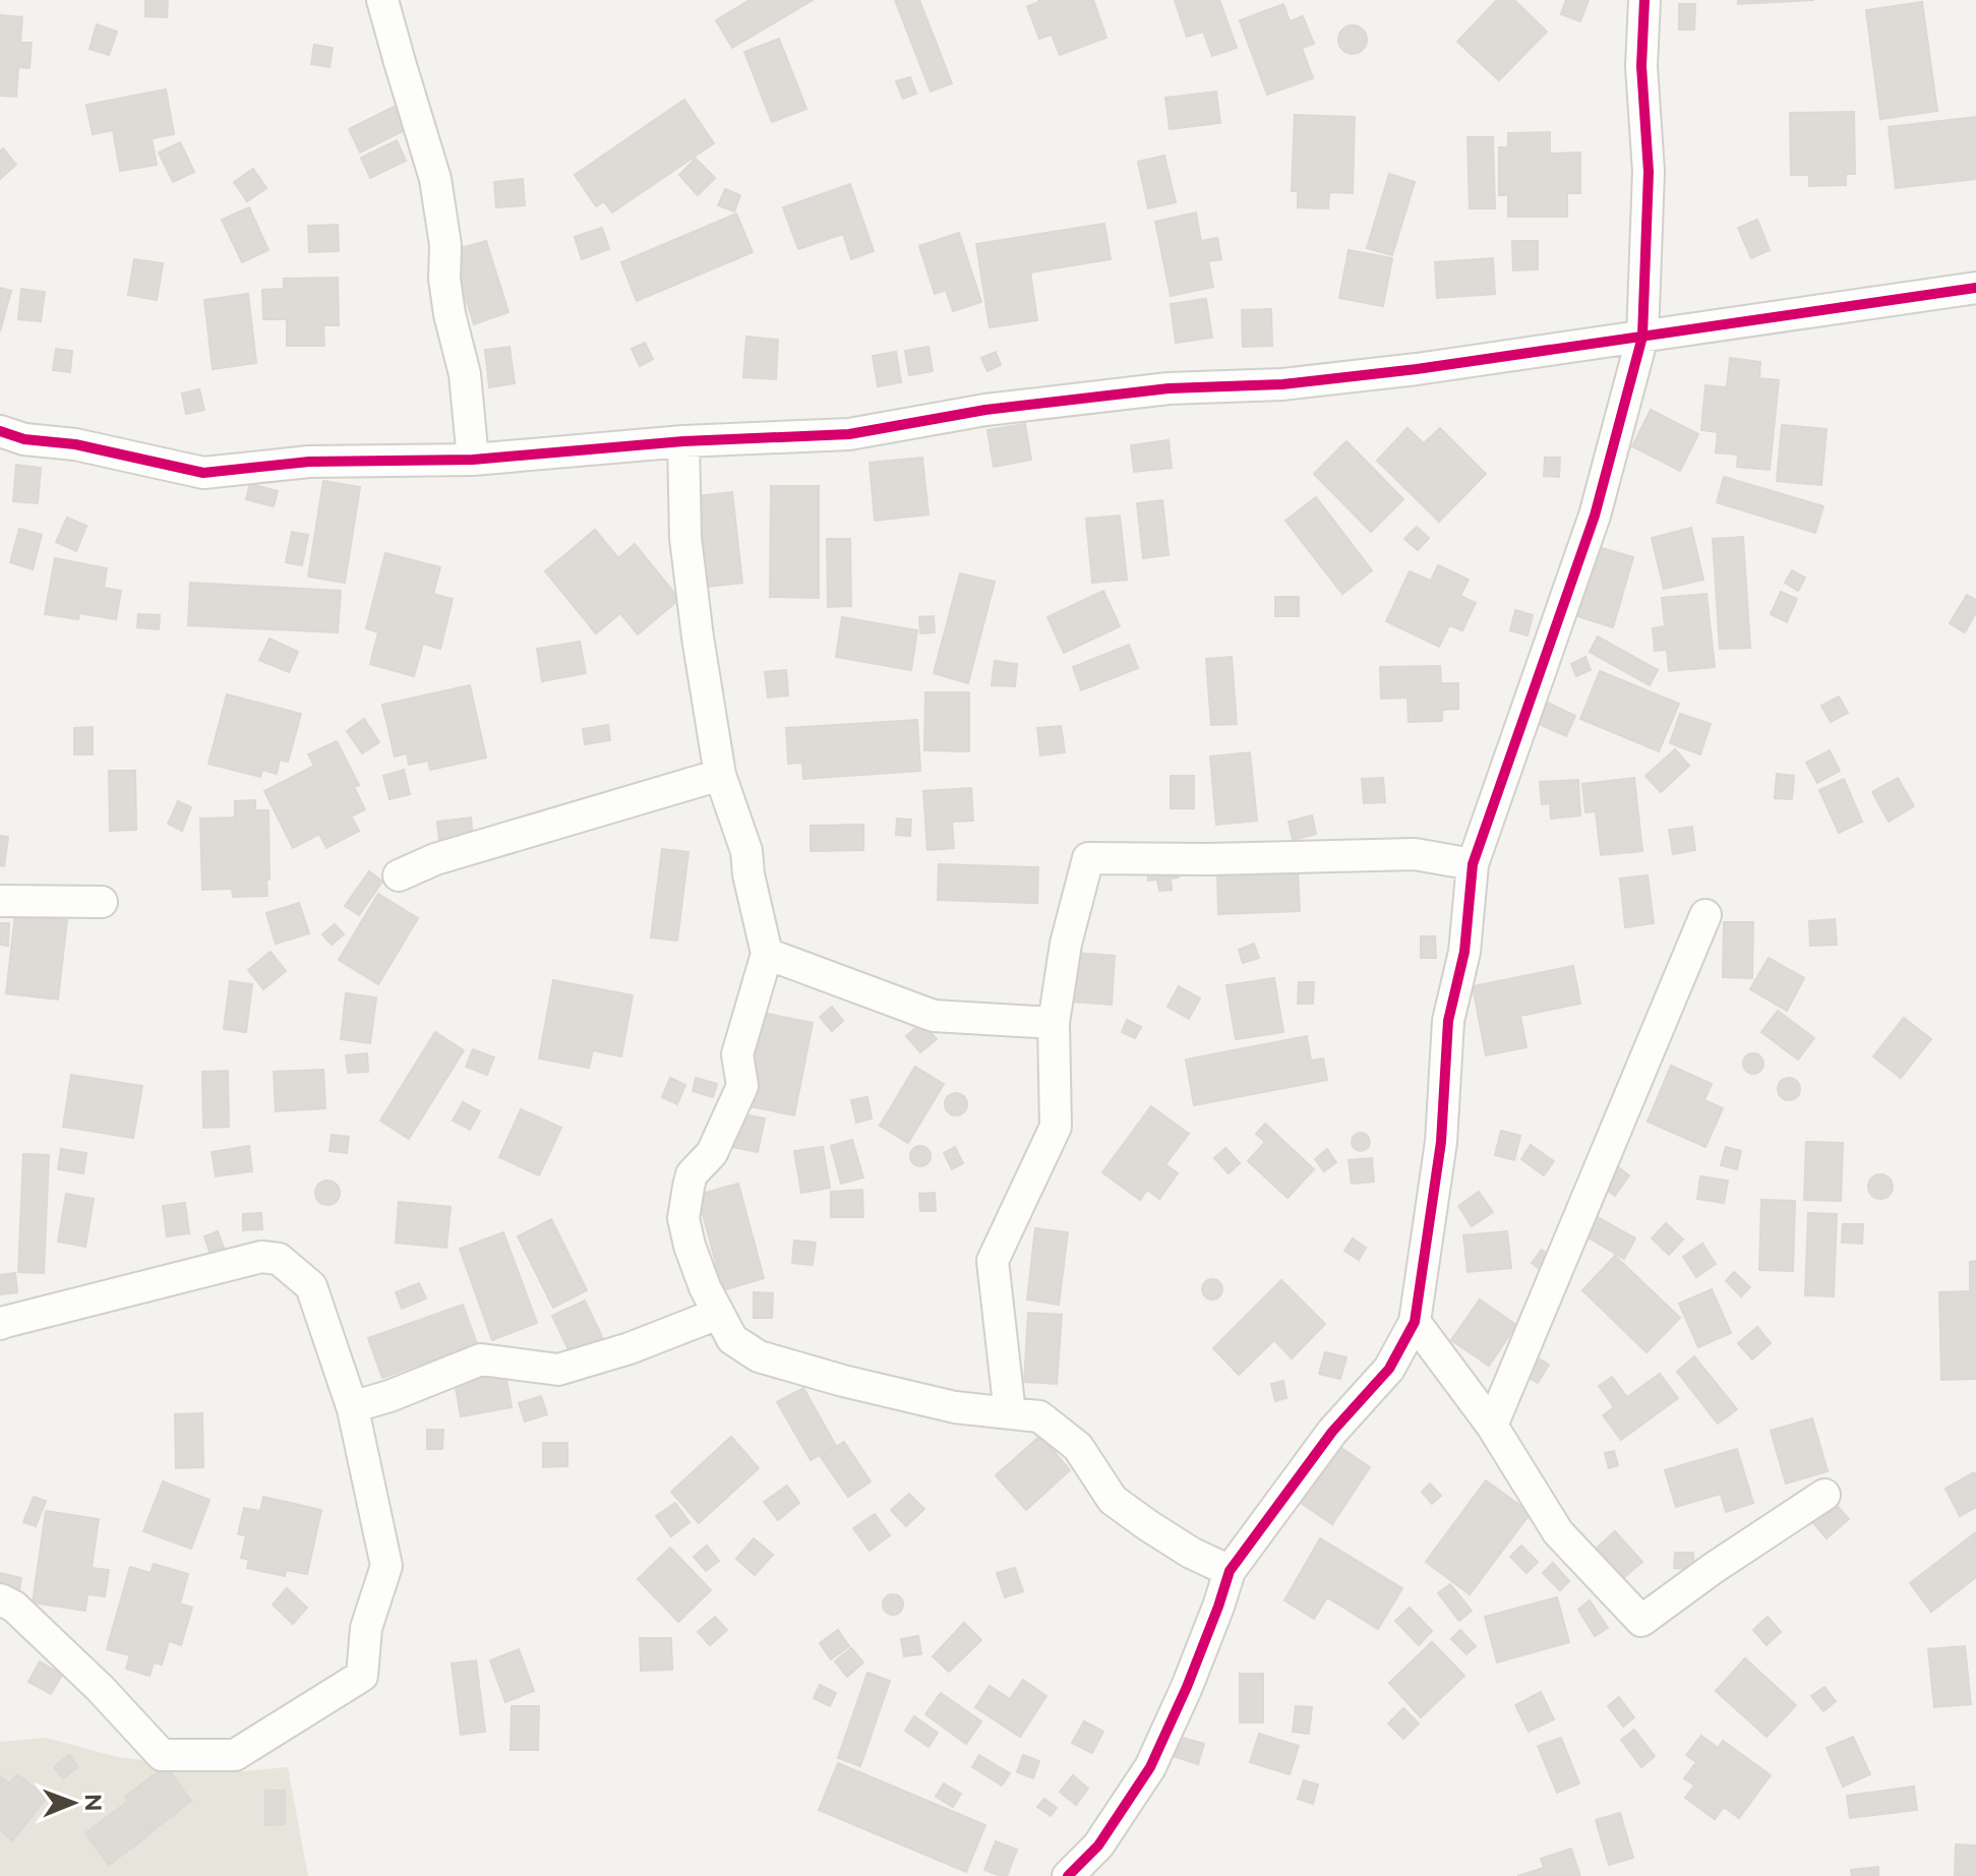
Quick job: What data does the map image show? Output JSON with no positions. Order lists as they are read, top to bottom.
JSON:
{
  "north": "right"
}
